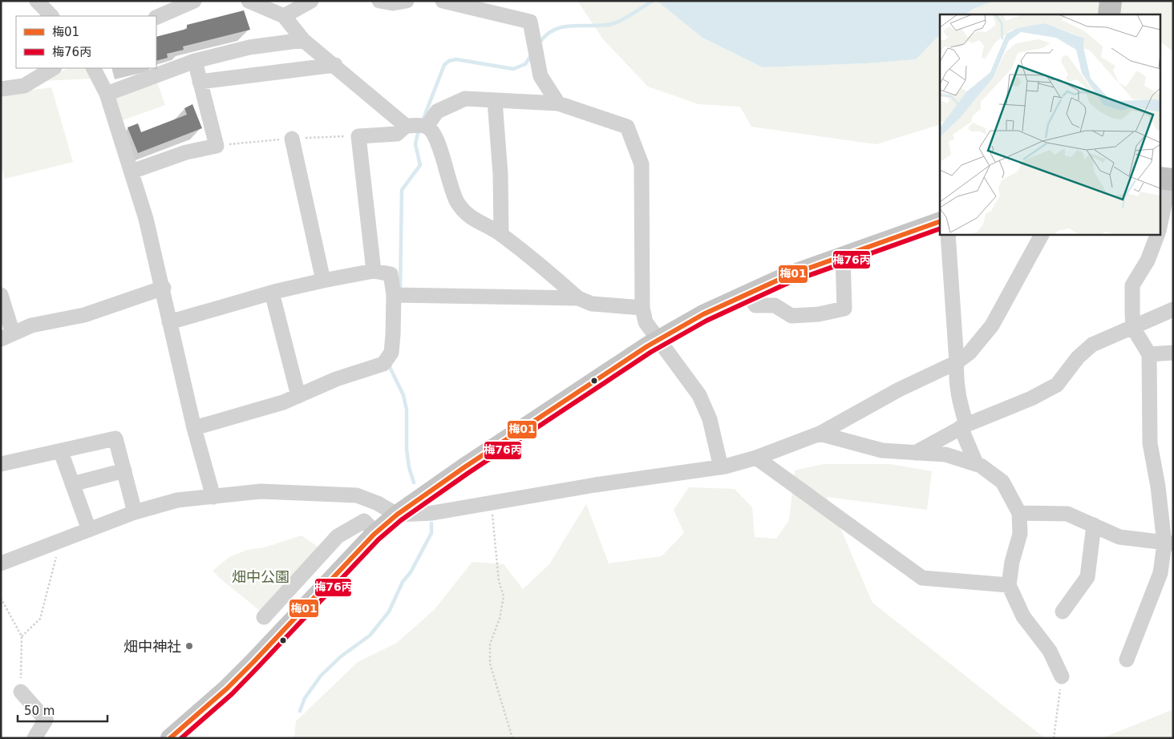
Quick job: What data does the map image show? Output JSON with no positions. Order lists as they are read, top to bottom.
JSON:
{
  "parks": ["畑中公園"],
  "places": ["畑中神社"],
  "lines": ["transit line 梅01", "transit line 梅76丙"],
  "legend": ["梅01", "梅76丙"],
  "scale_bar": "50 m"
}
